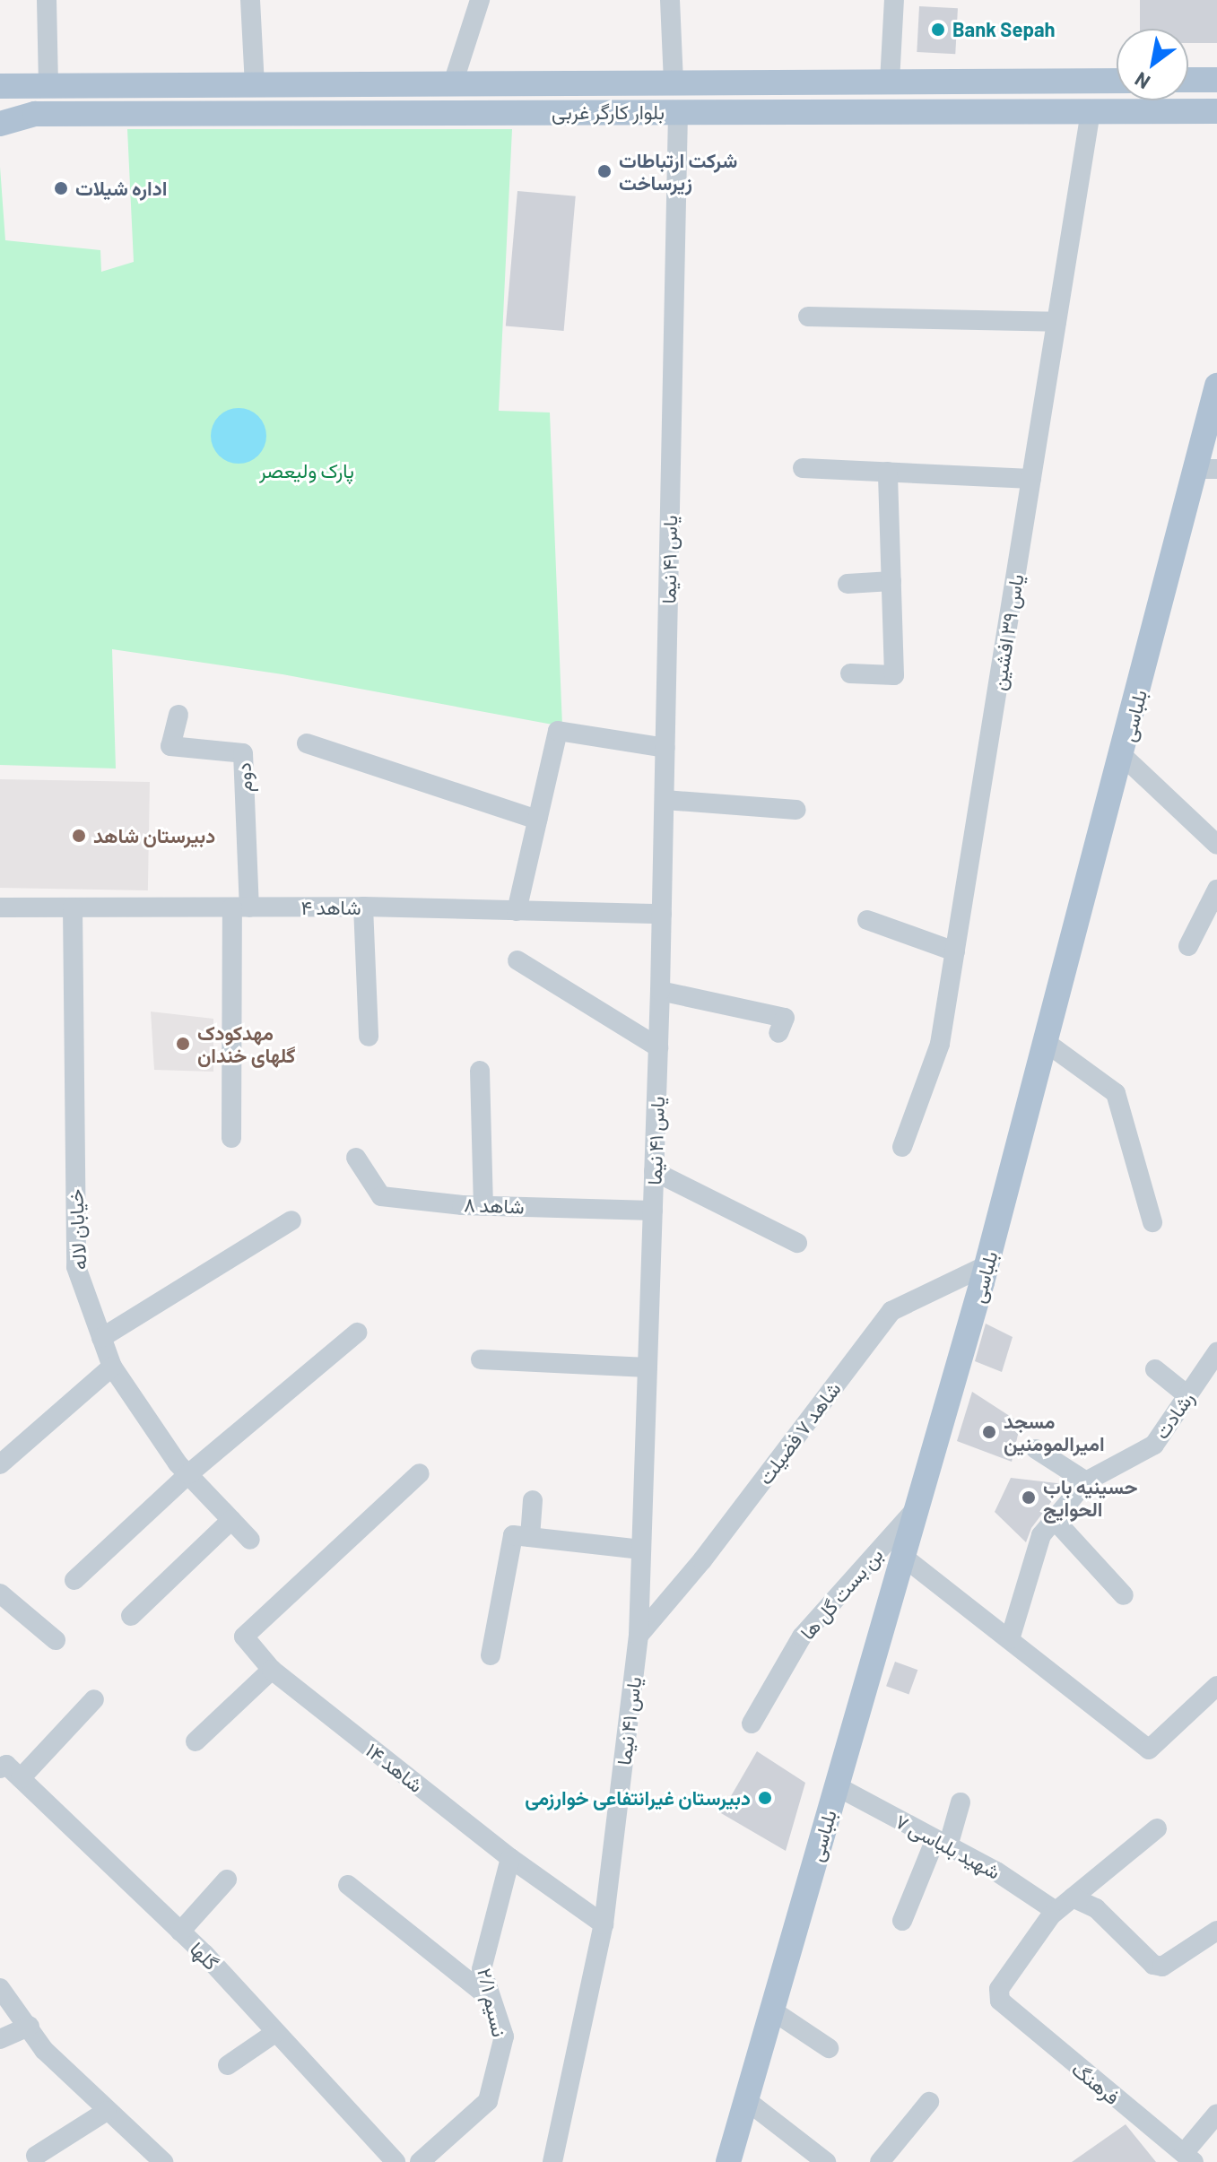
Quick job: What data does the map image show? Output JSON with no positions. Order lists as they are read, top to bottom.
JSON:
{
  "streets": {
    "main road": ["بلوار کارگر غربی", "بلباسی"],
    "street": [
      "یاس ۴۱ نیما",
      "یاس ۳۹ افشین",
      "دوم",
      "شاهد ۴",
      "شاهد ۸",
      "خیابان لاله",
      "رشادت",
      "شاهد ۷ فضیلت",
      "بن بست گل ها",
      "شاهد ۱۴",
      "شهید بلباسی ۷",
      "گلها",
      "نسیم ۲/۱",
      "فرهنگ"
    ]
  },
  "crossings": [
    ["بلوار کارگر غربی", "یاس ۴۱ نیما"],
    ["بلوار کارگر غربی", "یاس ۳۹ افشین"],
    ["یاس ۴۱ نیما", "شاهد ۴"],
    ["یاس ۴۱ نیما", "شاهد ۸"],
    ["یاس ۴۱ نیما", "شاهد ۷ فضیلت"],
    ["یاس ۴۱ نیما", "شاهد ۱۴"],
    ["بلباسی", "شاهد ۷ فضیلت"],
    ["بلباسی", "بن بست گل ها"],
    ["بلباسی", "شهید بلباسی ۷"],
    ["دوم", "شاهد ۴"],
    ["شاهد ۴", "خیابان لاله"],
    ["شاهد ۱۴", "نسیم ۲/۱"],
    ["شهید بلباسی ۷", "فرهنگ"]
  ],
  "parks": ["پارک ولیعصر"],
  "places": [
    "Bank Sepah",
    "شرکت ارتباطات زیرساخت",
    "اداره شیلات",
    "دبیرستان شاهد",
    "مهدکودک گلهای خندان",
    "مسجد امیرالمومنین",
    "حسینیه باب الحوایج",
    "دبیرستان غیرانتفاعی خوارزمی"
  ],
  "north": "bottom left"
}
